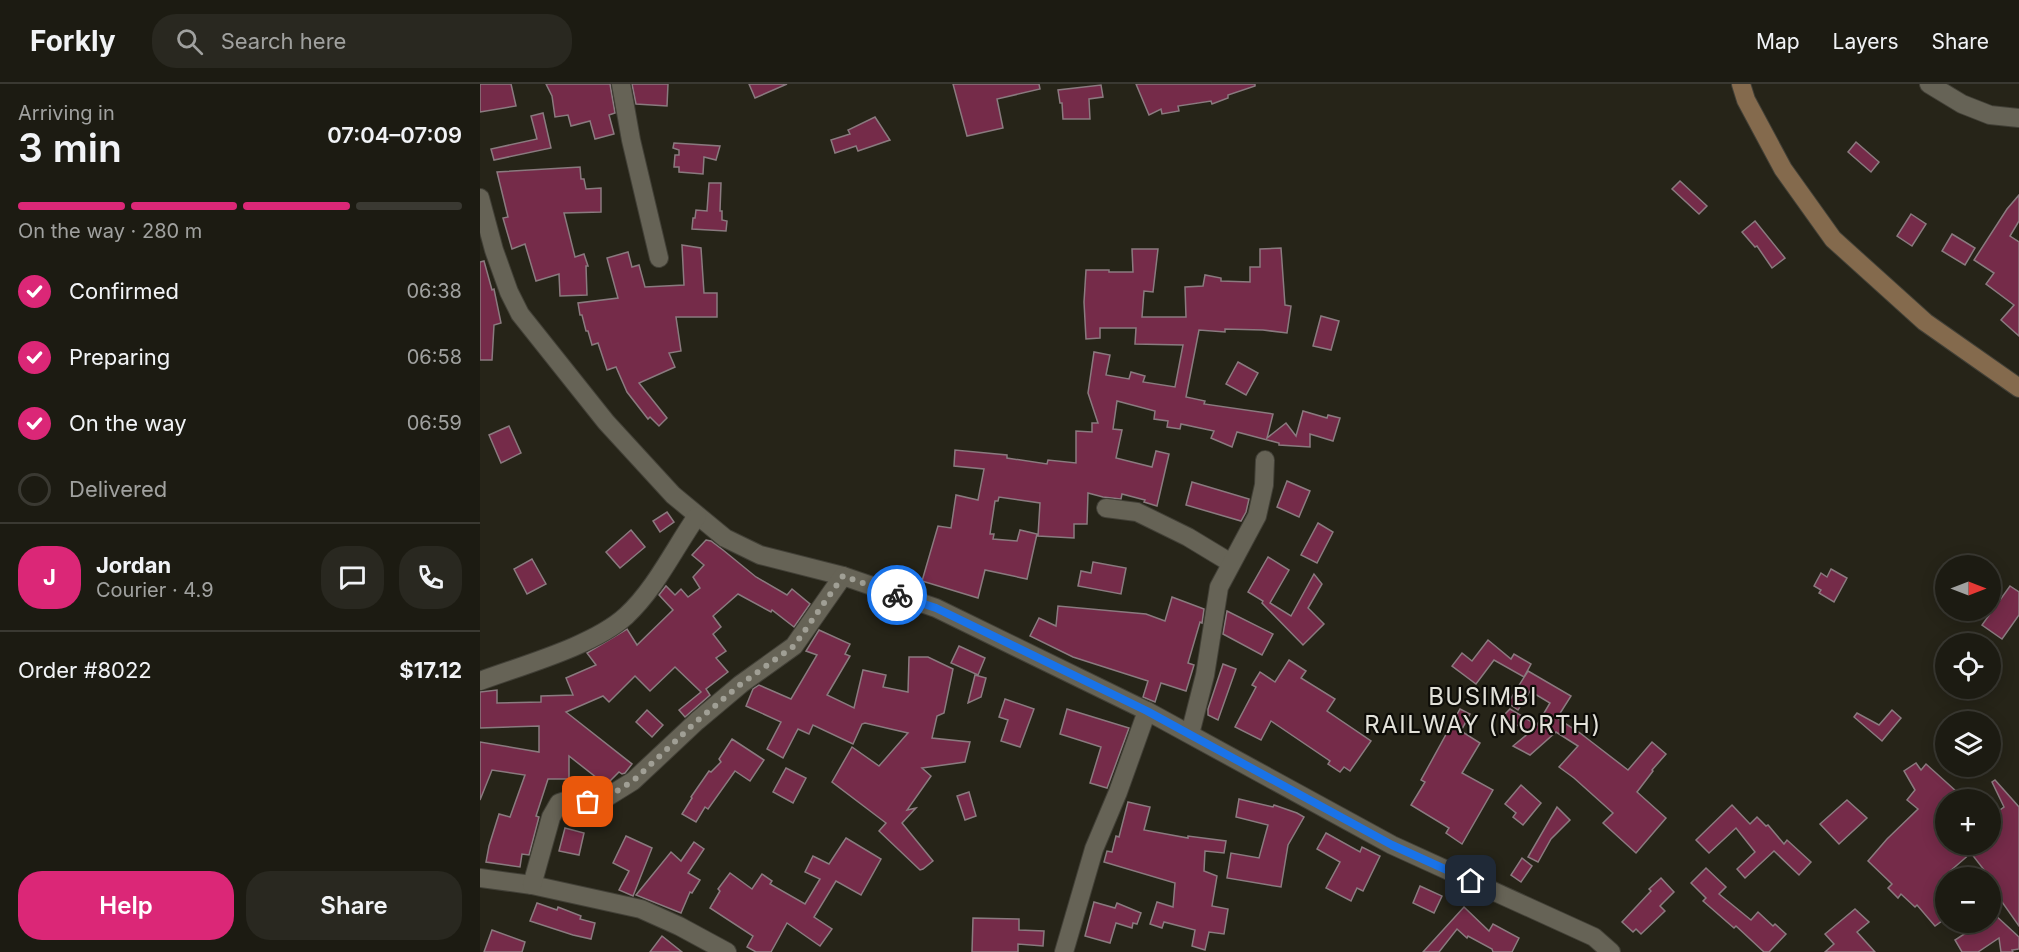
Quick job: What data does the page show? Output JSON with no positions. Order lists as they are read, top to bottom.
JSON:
{
  "districts": ["BUSIMBI RAILWAY (NORTH)"],
  "north": "right",
  "page": {
    "header": "Forkly",
    "search": "Search here",
    "nav": ["Map", "Layers", "Share"],
    "heading": ["3 min", "Arriving in", "07:04–07:09"],
    "panel": [
      "Jordan",
      "Courier · 4.9",
      "Order #8022",
      "$17.12"
    ],
    "bar": "On the way · 280 m",
    "list": [
      ["Confirmed", "06:38"],
      ["Preparing", "06:58"],
      ["On the way", "06:59"],
      "Delivered"
    ],
    "round": "J",
    "map_buttons": ["+", "−"],
    "buttons": ["Help", "Share"]
  }
}
